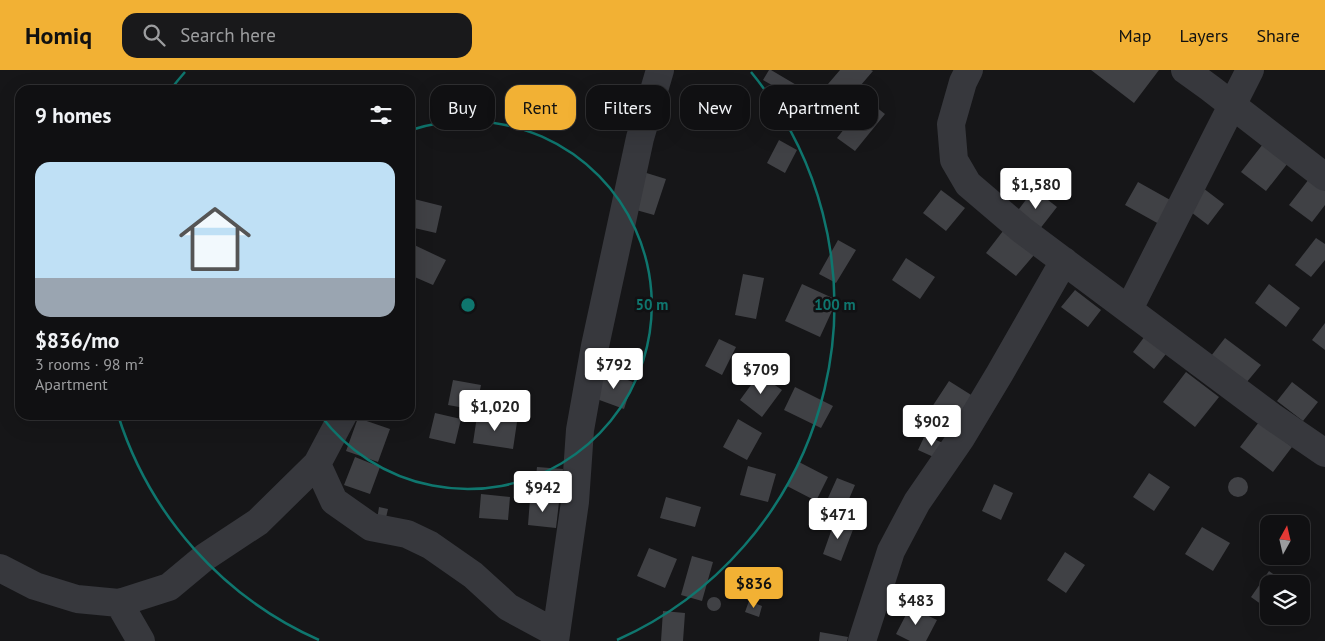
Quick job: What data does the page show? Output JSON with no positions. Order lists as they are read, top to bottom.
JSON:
{
  "north": "top",
  "page": {
    "header": "Homiq",
    "search": "Search here",
    "nav": ["Map", "Layers", "Share"],
    "chip": [
      "Buy",
      "Rent",
      "Filters",
      "New",
      "Apartment"
    ],
    "heading": "9 homes",
    "list": [
      {
        "name": "$836/mo",
        "note": "3 rooms · 98 m² · Apartment"
      }
    ],
    "price": [
      "$1,580",
      "$792",
      "$709",
      "$1,020",
      "$902",
      "$942",
      "$471",
      "$836",
      "$483"
    ]
  },
  "rings": ["50 m", "100 m"]
}
